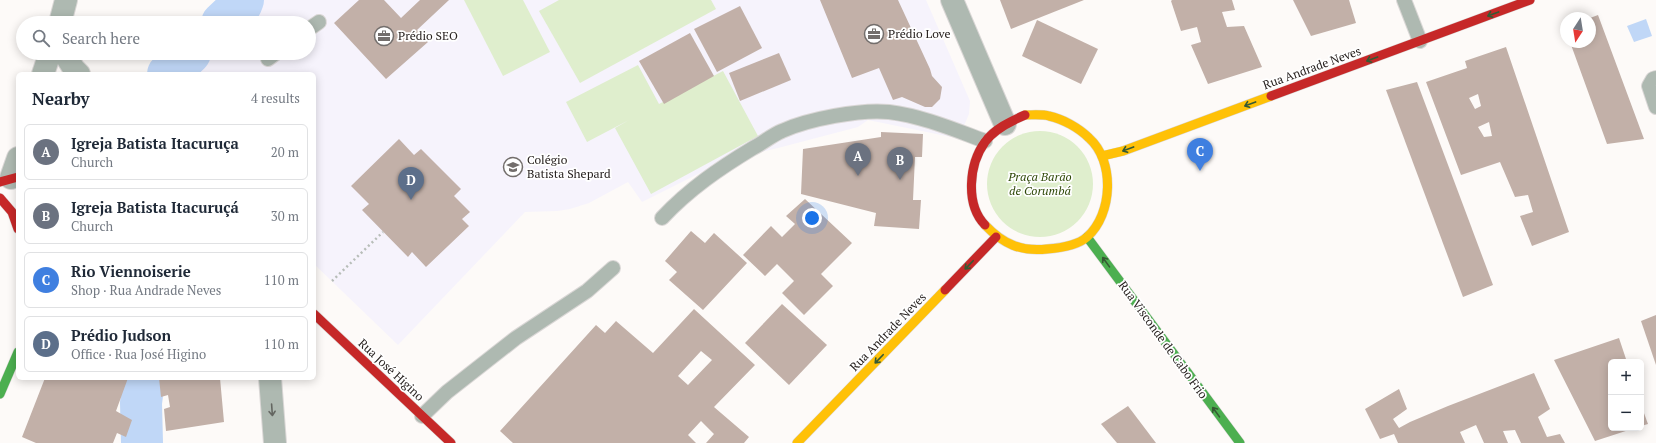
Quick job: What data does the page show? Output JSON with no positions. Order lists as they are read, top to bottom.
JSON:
{
  "streets": {
    "street": ["Rua Andrade Neves", "Rua Visconde de Cabo Frio", "Rua José Higino"]
  },
  "crossings": [
    ["Rua Andrade Neves", "Rua Visconde de Cabo Frio"]
  ],
  "one_way": ["Rua Andrade Neves", "Rua Visconde de Cabo Frio"],
  "parks": ["Praça Barão de Corumbá"],
  "places": {
    "office": ["Prédio Love", "Prédio SEO"],
    "school or university": ["Colégio Batista Shepard"]
  },
  "north": "bottom",
  "page": {
    "search": "Search here",
    "heading": ["Nearby", "4 results"],
    "list": [
      {
        "mark": "A",
        "name": "Igreja Batista Itacuruça",
        "note": "Church",
        "value": "20 m"
      },
      {
        "mark": "B",
        "name": "Igreja Batista Itacuruçá",
        "note": "Church",
        "value": "30 m"
      },
      {
        "mark": "C",
        "name": "Rio Viennoiserie",
        "note": "Shop · Rua Andrade Neves",
        "value": "110 m"
      },
      {
        "mark": "D",
        "name": "Prédio Judson",
        "note": "Office · Rua José Higino",
        "value": "110 m"
      }
    ],
    "pins": [
      "C",
      "A",
      "B",
      "D"
    ],
    "map_buttons": ["+", "−"]
  }
}
